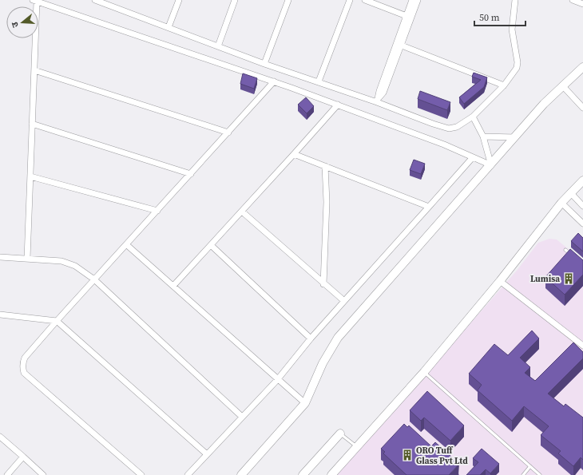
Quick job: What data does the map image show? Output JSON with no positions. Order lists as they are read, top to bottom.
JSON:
{
  "places": {
    "building": ["Lumisa", "ORO Tuff Glass Pvt Ltd"]
  },
  "scale_bar": "50 m",
  "north": "left"
}
